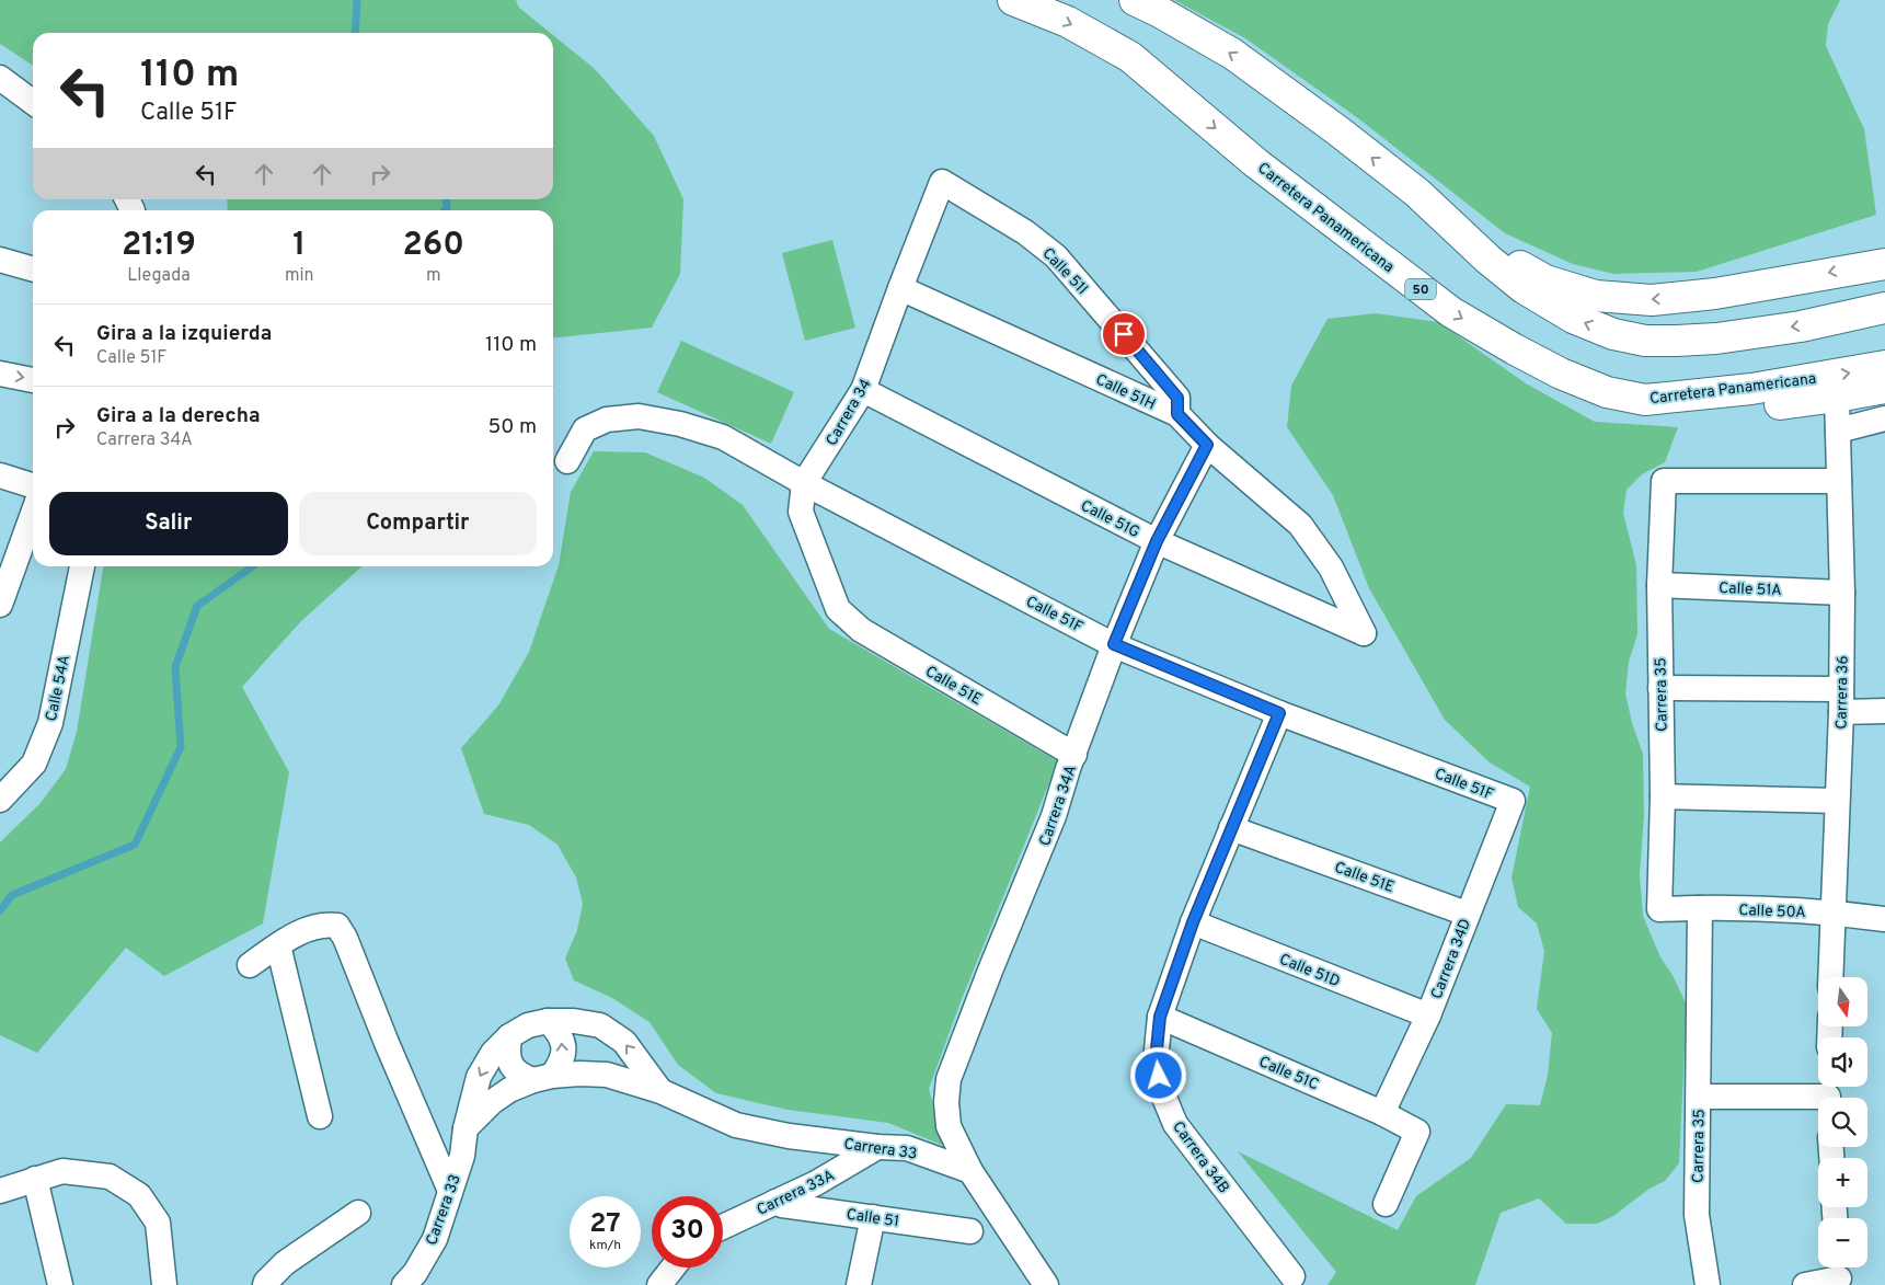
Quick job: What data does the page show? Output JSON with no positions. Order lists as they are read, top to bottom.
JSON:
{
  "streets": {
    "highway": ["Carretera Panamericana", "50"],
    "street": [
      "Calle 51I",
      "Calle 51H",
      "Carrera 34",
      "Calle 51G",
      "Calle 51A",
      "Calle 51F",
      "Calle 51E",
      "Calle 54A",
      "Carrera 36",
      "Carrera 35",
      "Carrera 34A",
      "Calle 50A",
      "Carrera 34D",
      "Calle 51D",
      "Calle 51C",
      "Carrera 33",
      "Carrera 34B",
      "Carrera 33A",
      "Calle 51"
    ]
  },
  "crossings": [
    ["Calle 51I", "Calle 51H"],
    ["Calle 51I", "Carrera 34"],
    ["Calle 51H", "Carrera 34"],
    ["Calle 51H", "Calle 51G"],
    ["Calle 51H", "Carrera 34A"],
    ["Carrera 34", "Calle 51G"],
    ["Carrera 34", "Calle 51F"],
    ["Carrera 34", "Calle 51E"],
    ["Calle 51G", "Carrera 34A"],
    ["Calle 51A", "Carrera 36"],
    ["Calle 51A", "Carrera 35"],
    ["Calle 51F", "Carrera 34A"],
    ["Calle 51F", "Carrera 34D"],
    ["Calle 51F", "Carrera 34B"],
    ["Calle 51E", "Carrera 34A"],
    ["Calle 51E", "Carrera 34D"],
    ["Calle 51E", "Carrera 34B"],
    ["Carrera 36", "Carrera 35"],
    ["Carrera 36", "Calle 50A"],
    ["Carrera 35", "Calle 50A"],
    ["Carrera 34A", "Carrera 33"],
    ["Carrera 34D", "Calle 51D"],
    ["Carrera 34D", "Calle 51C"],
    ["Calle 51D", "Carrera 34B"],
    ["Calle 51C", "Carrera 34B"],
    ["Carrera 33", "Carrera 33A"],
    ["Carrera 33A", "Calle 51"]
  ],
  "north": "bottom",
  "page": {
    "turn": ["110 m", "Calle 51F"],
    "eta": [
      "21:19",
      "Llegada",
      "1",
      "min",
      "260",
      "m"
    ],
    "list": [
      {
        "name": "Gira a la izquierda",
        "note": "Calle 51F",
        "value": "110 m"
      },
      {
        "name": "Gira a la derecha",
        "note": "Carrera 34A",
        "value": "50 m"
      }
    ],
    "buttons": ["Salir", "Compartir"],
    "map_buttons": ["+", "−"],
    "speed": "27 km/h",
    "limit": "30"
  }
}
